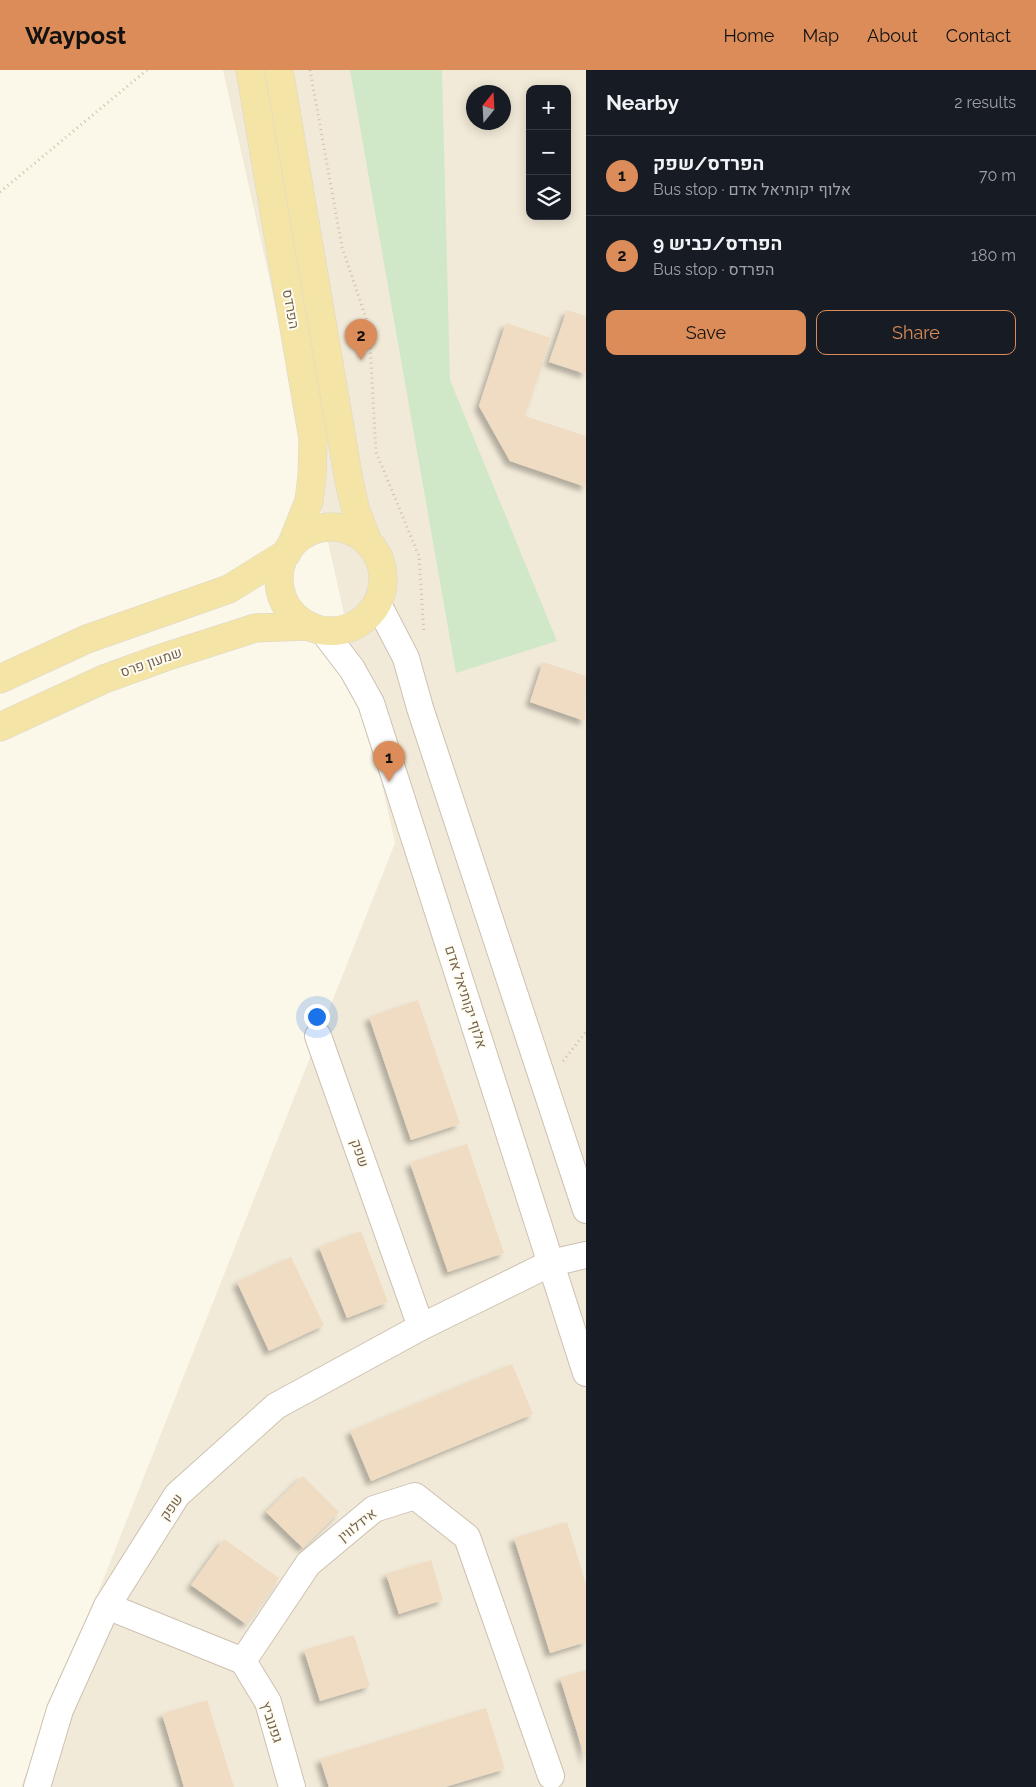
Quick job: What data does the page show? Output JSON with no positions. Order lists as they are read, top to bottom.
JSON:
{
  "streets": {
    "main road": ["הפרדס", "שמעון פרס"],
    "street": [
      "אלוף יקותיאל אדם",
      "שפק",
      "אידלווין",
      "גפנוביץ"
    ]
  },
  "crossings": [
    ["הפרדס", "שמעון פרס"],
    ["הפרדס", "אלוף יקותיאל אדם"],
    ["שמעון פרס", "אלוף יקותיאל אדם"],
    ["אלוף יקותיאל אדם", "שפק"],
    ["אידלווין", "גפנוביץ"]
  ],
  "north": "top",
  "page": {
    "header": "Waypost",
    "nav": [
      "Home",
      "Map",
      "About",
      "Contact"
    ],
    "heading": ["Nearby", "2 results"],
    "map_buttons": ["+", "−"],
    "list": [
      {
        "mark": "1",
        "name": "הפרדס/שפק",
        "note": "Bus stop · אלוף יקותיאל אדם",
        "value": "70 m"
      },
      {
        "mark": "2",
        "name": "הפרדס/כביש 9",
        "note": "Bus stop · הפרדס",
        "value": "180 m"
      }
    ],
    "buttons": ["Save", "Share"],
    "pins": ["2", "1"]
  }
}
